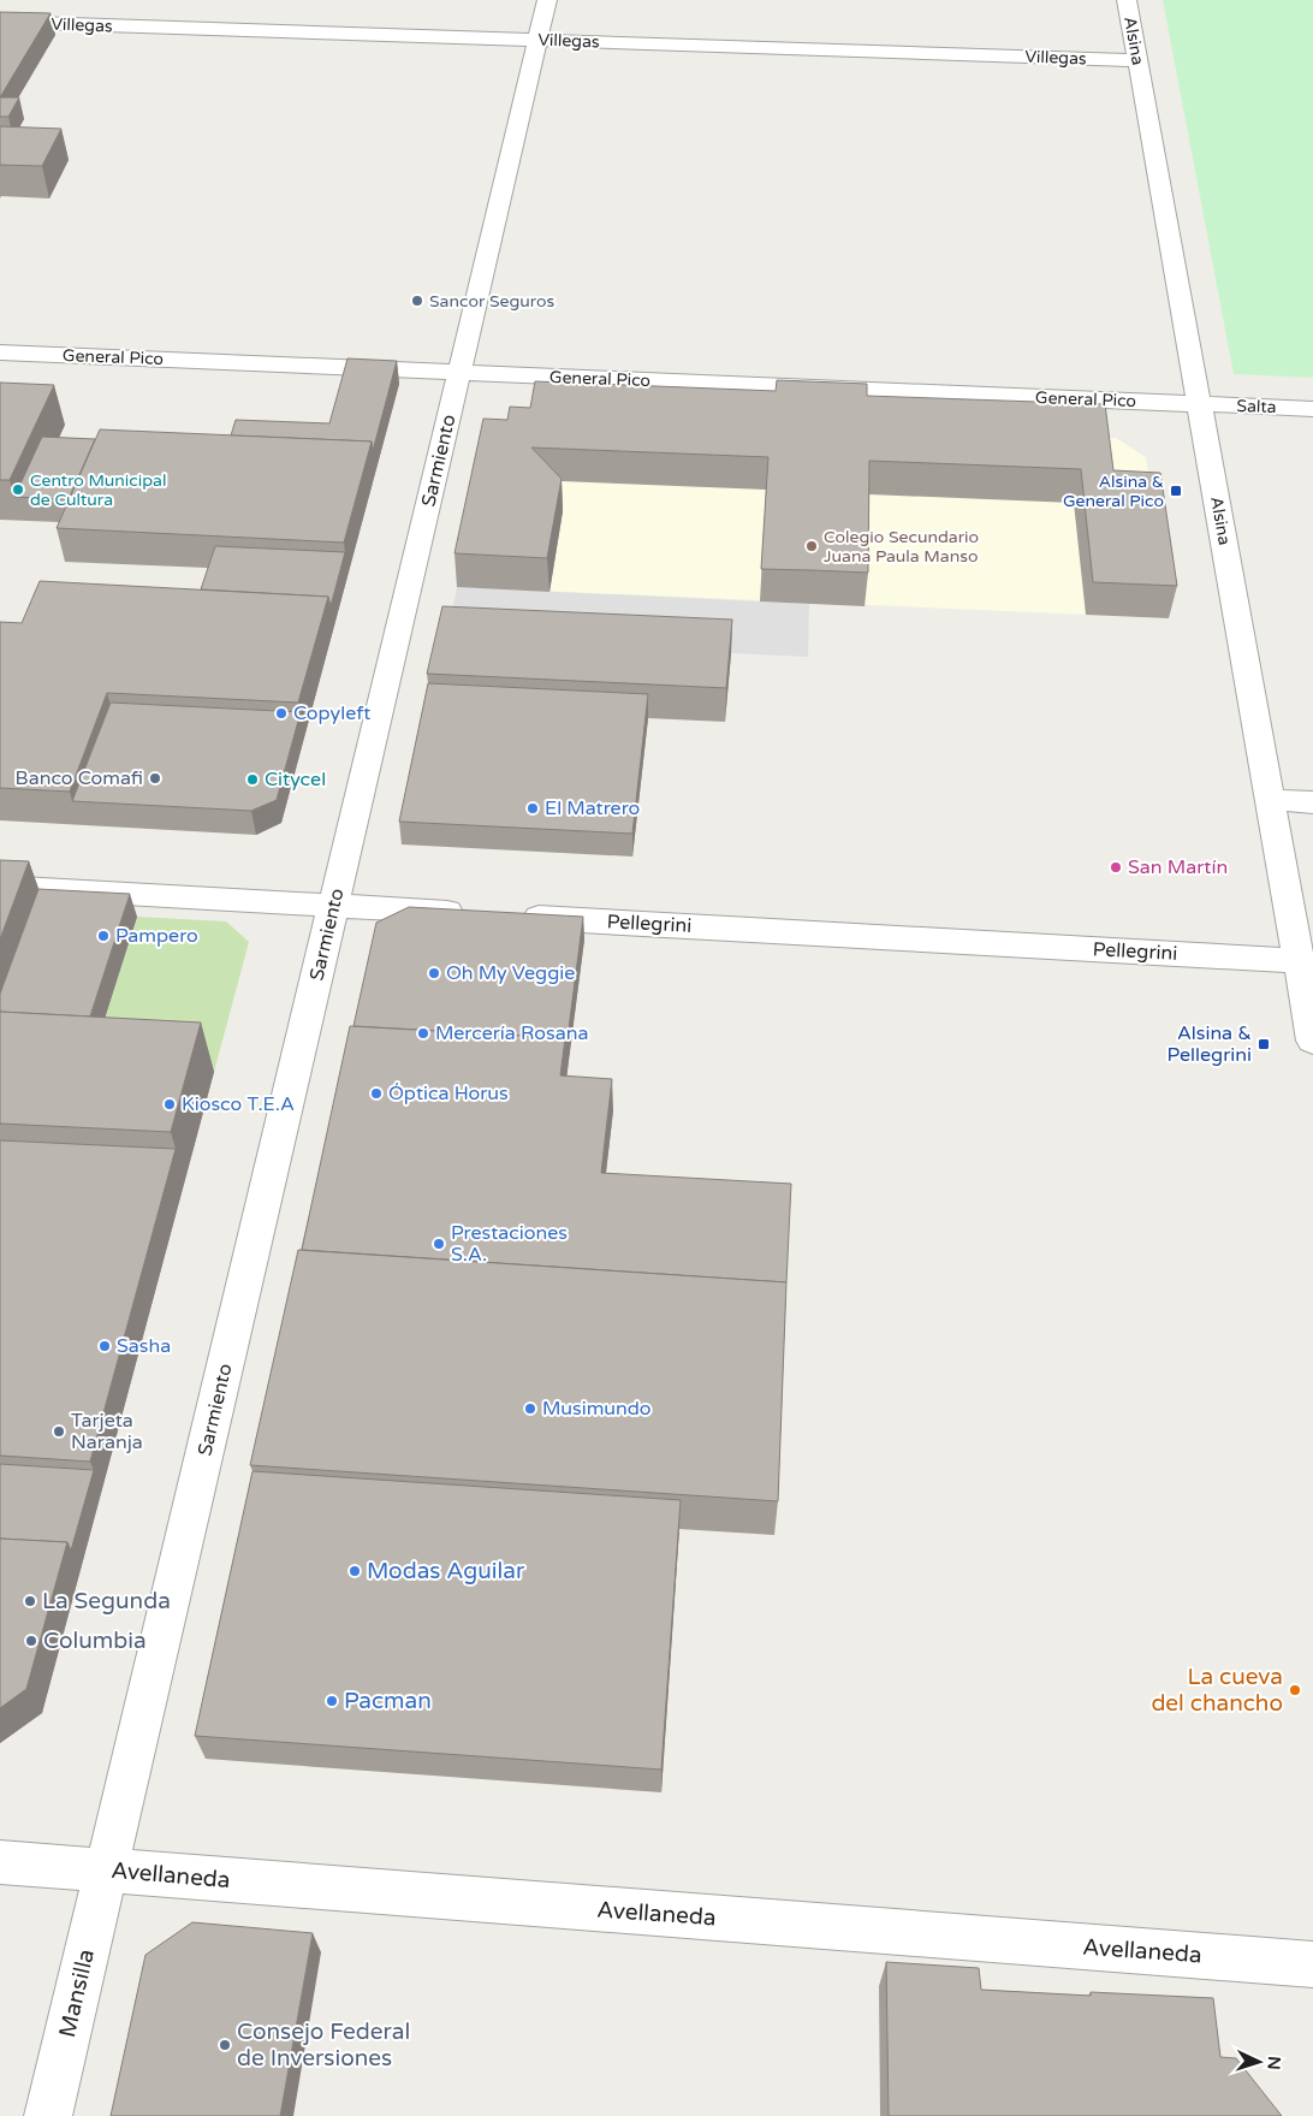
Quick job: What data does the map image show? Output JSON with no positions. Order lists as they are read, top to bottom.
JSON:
{
  "streets": {
    "street": [
      "Villegas",
      "Alsina",
      "General Pico",
      "Salta",
      "Sarmiento",
      "Pellegrini",
      "Avellaneda",
      "Mansilla"
    ]
  },
  "crossings": [
    ["Villegas", "Alsina"],
    ["Villegas", "Sarmiento"],
    ["Alsina", "General Pico"],
    ["Alsina", "Salta"],
    ["Alsina", "Pellegrini"],
    ["General Pico", "Salta"],
    ["General Pico", "Sarmiento"],
    ["Sarmiento", "Avellaneda"],
    ["Sarmiento", "Mansilla"],
    ["Avellaneda", "Mansilla"]
  ],
  "places": {
    "other": [
      "Sancor Seguros",
      "Centro Municipal de Cultura",
      "Colegio Secundario Juana Paula Manso",
      "Copyleft",
      "Banco Comafi",
      "Citycel",
      "El Matrero",
      "San Martín",
      "Pampero",
      "Oh My Veggie",
      "Mercería Rosana",
      "Óptica Horus",
      "Kiosco T.E.A",
      "Prestaciones S.A.",
      "Sasha",
      "Musimundo",
      "Tarjeta Naranja",
      "Modas Aguilar",
      "La Segunda",
      "Columbia",
      "La cueva del chancho",
      "Pacman",
      "Consejo Federal de Inversiones"
    ],
    "transit": ["Alsina & General Pico", "Alsina & Pellegrini"]
  },
  "north": "right"
}
